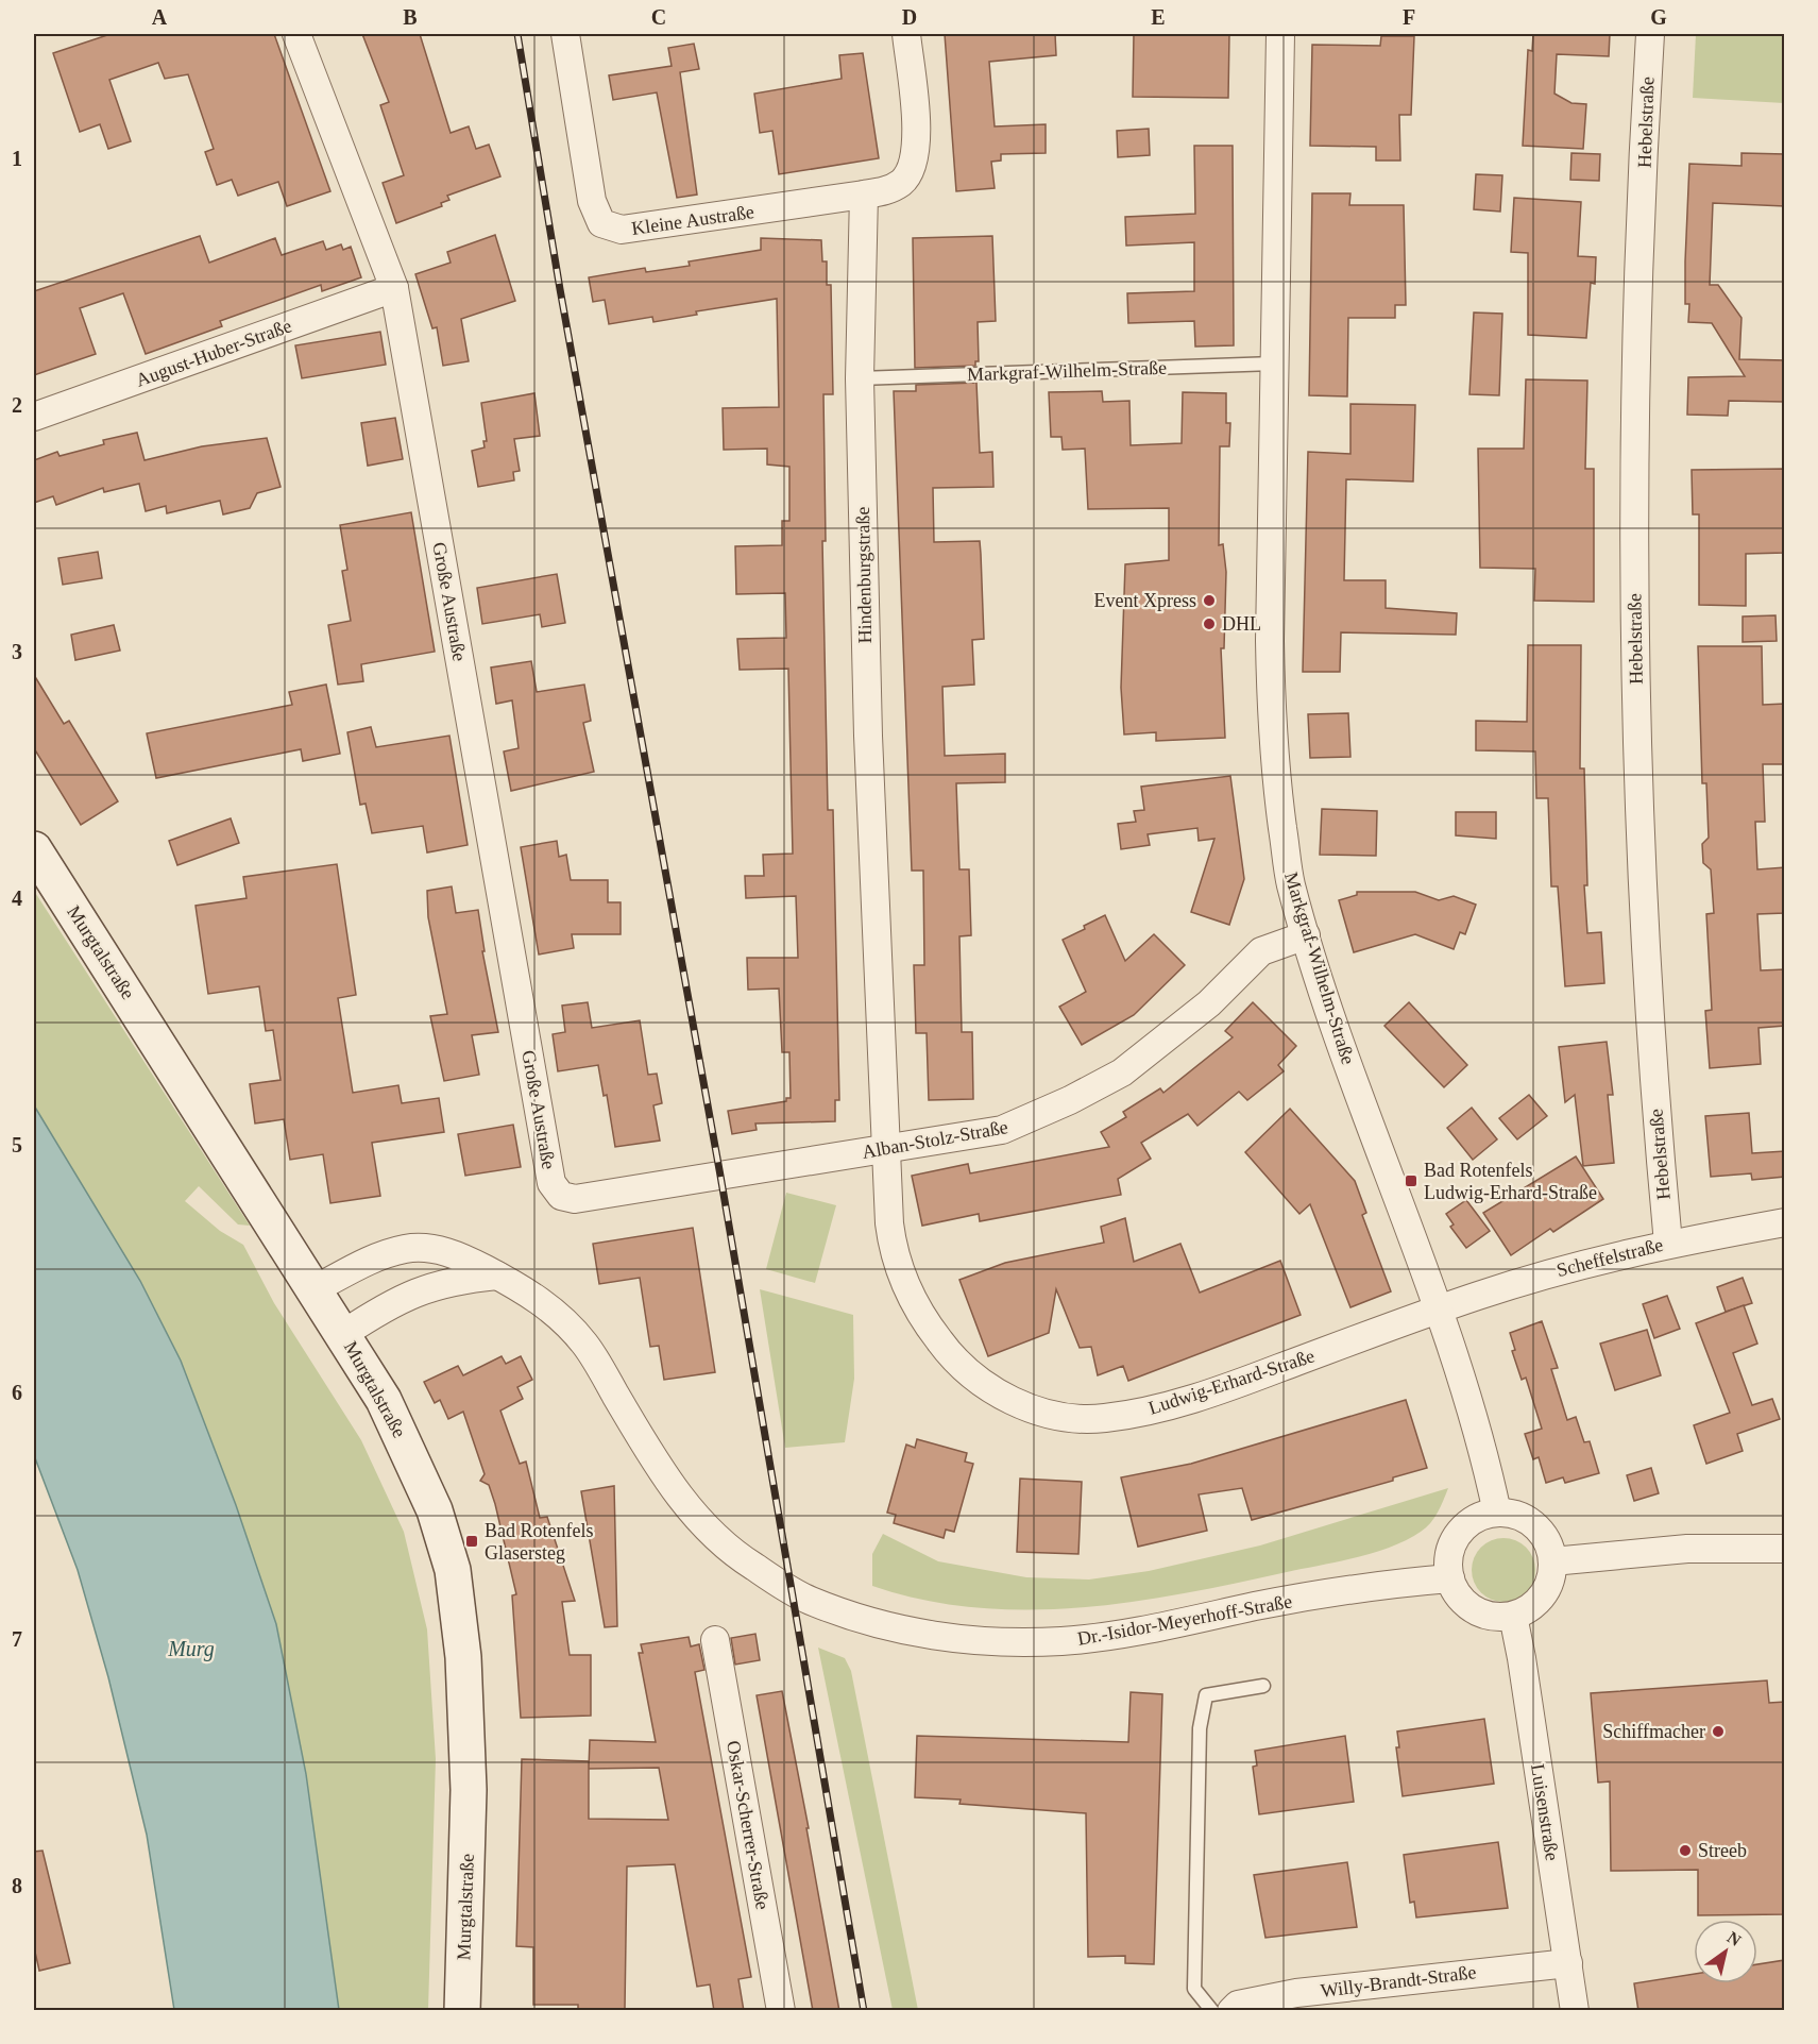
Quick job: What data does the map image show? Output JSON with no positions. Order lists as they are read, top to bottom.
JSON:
{
  "streets": {
    "street": [
      "Hebelstraße",
      "Kleine Austraße",
      "August-Huber-Straße",
      "Markgraf-Wilhelm-Straße",
      "Hindenburgstraße",
      "Große Austraße",
      "Murgtalstraße",
      "Alban-Stolz-Straße",
      "Scheffelstraße",
      "Ludwig-Erhard-Straße",
      "Dr.-Isidor-Meyerhoff-Straße",
      "Luisenstraße",
      "Oskar-Scherrer-Straße",
      "Willy-Brandt-Straße"
    ]
  },
  "crossings": [
    ["Hebelstraße", "Scheffelstraße"],
    ["Kleine Austraße", "Hindenburgstraße"],
    ["August-Huber-Straße", "Große Austraße"],
    ["Markgraf-Wilhelm-Straße", "Hindenburgstraße"],
    ["Markgraf-Wilhelm-Straße", "Alban-Stolz-Straße"],
    ["Markgraf-Wilhelm-Straße", "Scheffelstraße"],
    ["Markgraf-Wilhelm-Straße", "Ludwig-Erhard-Straße"],
    ["Markgraf-Wilhelm-Straße", "Dr.-Isidor-Meyerhoff-Straße"],
    ["Markgraf-Wilhelm-Straße", "Luisenstraße"],
    ["Hindenburgstraße", "Alban-Stolz-Straße"],
    ["Hindenburgstraße", "Ludwig-Erhard-Straße"],
    ["Große Austraße", "Alban-Stolz-Straße"],
    ["Murgtalstraße", "Dr.-Isidor-Meyerhoff-Straße"],
    ["Alban-Stolz-Straße", "Ludwig-Erhard-Straße"],
    ["Scheffelstraße", "Ludwig-Erhard-Straße"],
    ["Dr.-Isidor-Meyerhoff-Straße", "Luisenstraße"],
    ["Luisenstraße", "Willy-Brandt-Straße"]
  ],
  "water": ["Murg"],
  "places": {
    "other": [
      "Event Xpress",
      "DHL",
      "Schiffmacher",
      "Streeb"
    ],
    "transit": ["Bad Rotenfels Ludwig-Erhard-Straße", "Bad Rotenfels Glasersteg"]
  },
  "north": "top right",
  "grid": {
    "columns": [
      "A",
      "B",
      "C",
      "D",
      "E",
      "F",
      "G"
    ],
    "rows": [
      "1",
      "2",
      "3",
      "4",
      "5",
      "6",
      "7",
      "8"
    ]
  }
}
